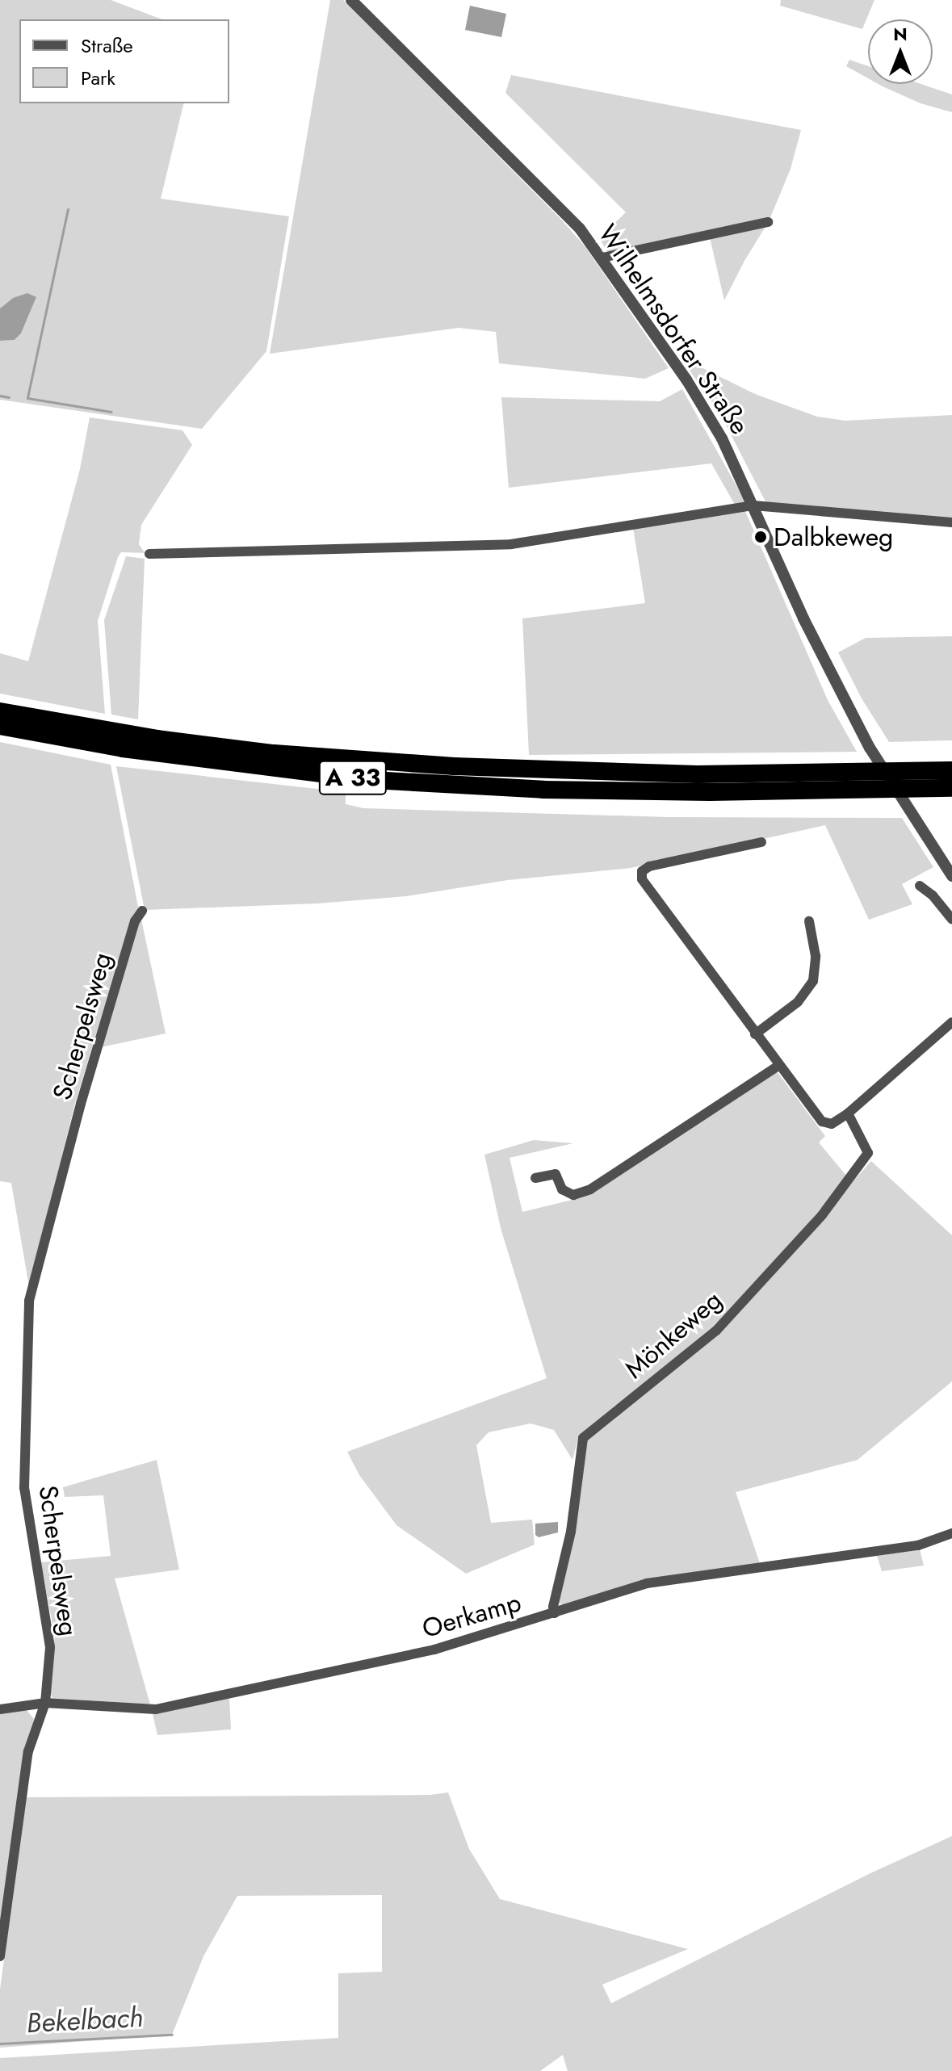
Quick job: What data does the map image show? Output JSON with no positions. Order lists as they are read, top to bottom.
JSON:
{
  "streets": {
    "highway": ["A 33"],
    "street": [
      "Wilhelmsdorfer Straße",
      "Scherpelsweg",
      "Mönkeweg",
      "Oerkamp"
    ]
  },
  "crossings": [
    ["Scherpelsweg", "Oerkamp"],
    ["Mönkeweg", "Oerkamp"]
  ],
  "water": ["Bekelbach"],
  "places": ["Dalbkeweg"],
  "legend": ["Straße", "Park"],
  "north": "top"
}
